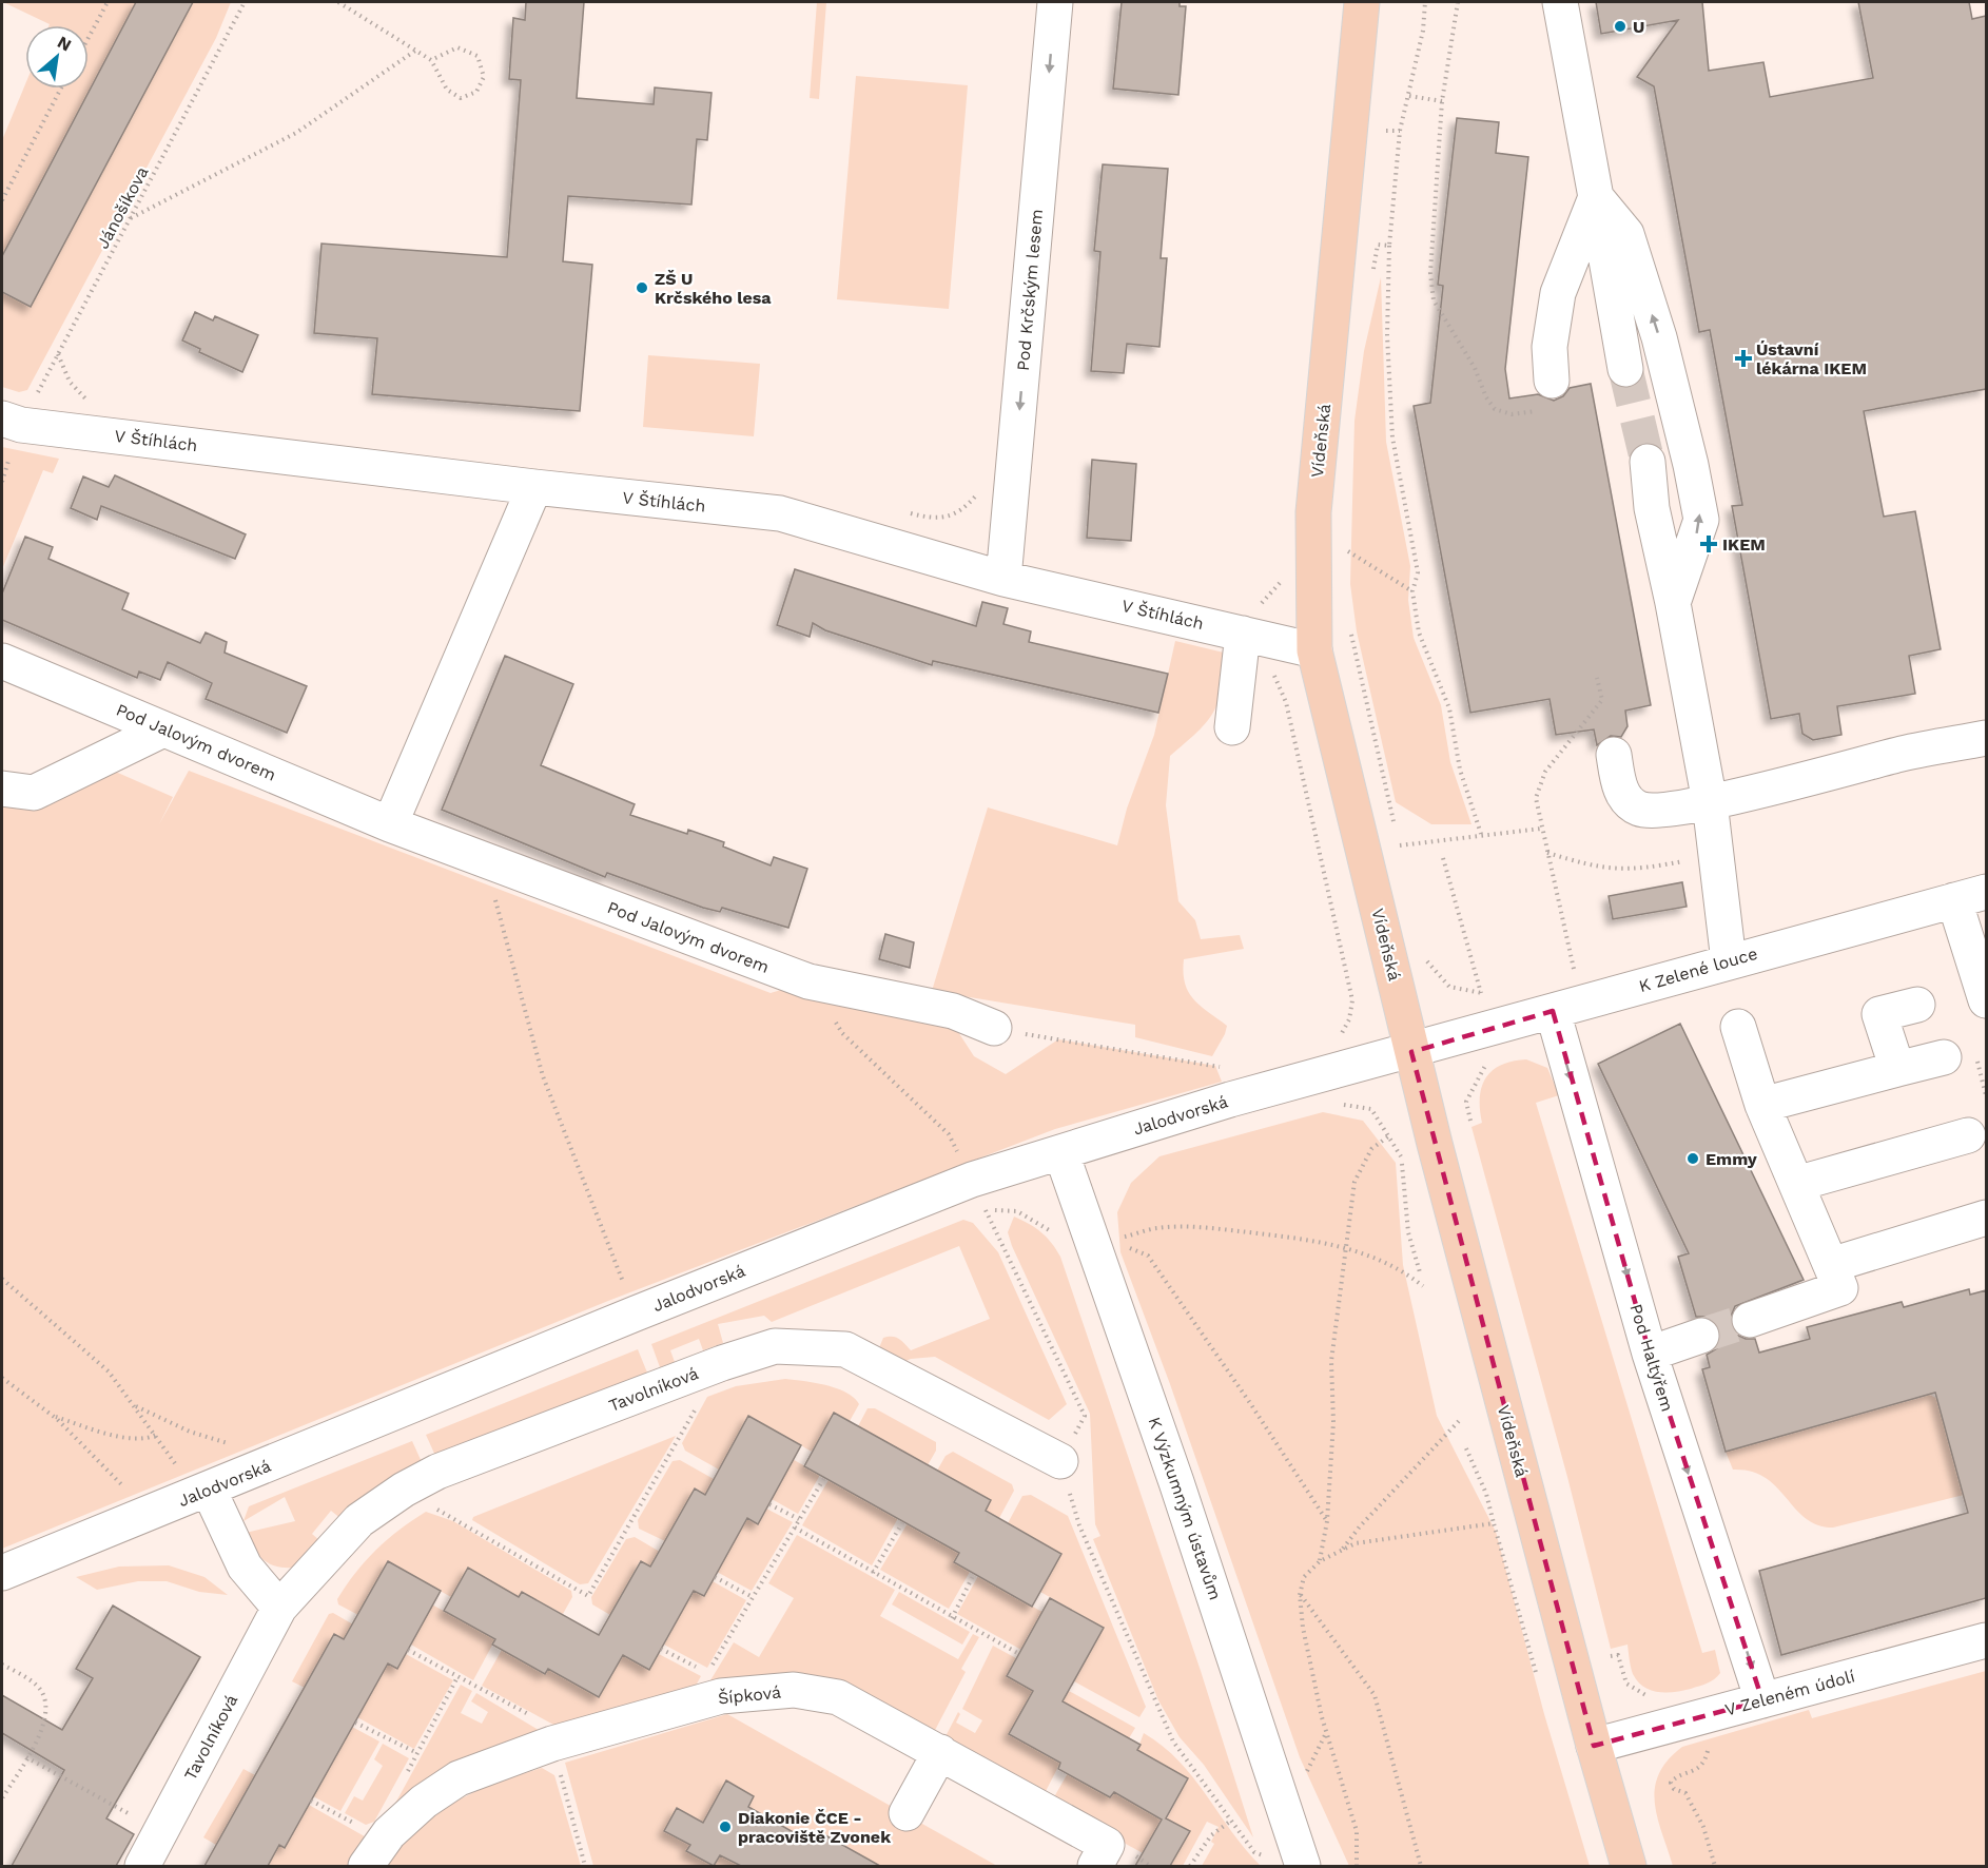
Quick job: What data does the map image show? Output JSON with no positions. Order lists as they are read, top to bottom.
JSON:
{
  "streets": {
    "main road": ["Vídeňská"],
    "street": [
      "Pod Krčským lesem",
      "V Štíhlách",
      "Pod Jalovým dvorem",
      "K Zelené louce",
      "Jalodvorská",
      "Pod Haltýřem",
      "Tavolníková",
      "K Výzkumným ústavům",
      "V Zeleném údolí",
      "Šípková"
    ],
    "path": ["Jánošíkova"]
  },
  "crossings": [
    ["Jánošíkova", "V Štíhlách"],
    ["Pod Krčským lesem", "V Štíhlách"],
    ["V Štíhlách", "Vídeňská"],
    ["Vídeňská", "K Zelené louce"],
    ["Vídeňská", "Jalodvorská"],
    ["Vídeňská", "V Zeleném údolí"],
    ["K Zelené louce", "Jalodvorská"],
    ["K Zelené louce", "Pod Haltýřem"],
    ["Jalodvorská", "K Výzkumným ústavům"],
    ["Pod Haltýřem", "V Zeleném údolí"]
  ],
  "one_way": ["Pod Krčským lesem"],
  "places": {
    "other": [
      "U",
      "ZŠ U Krčského lesa",
      "Emmy",
      "Diakonie ČCE - pracoviště Zvonek"
    ],
    "health": ["Ústavní lékárna IKEM", "IKEM"]
  },
  "north": "top right"
}
